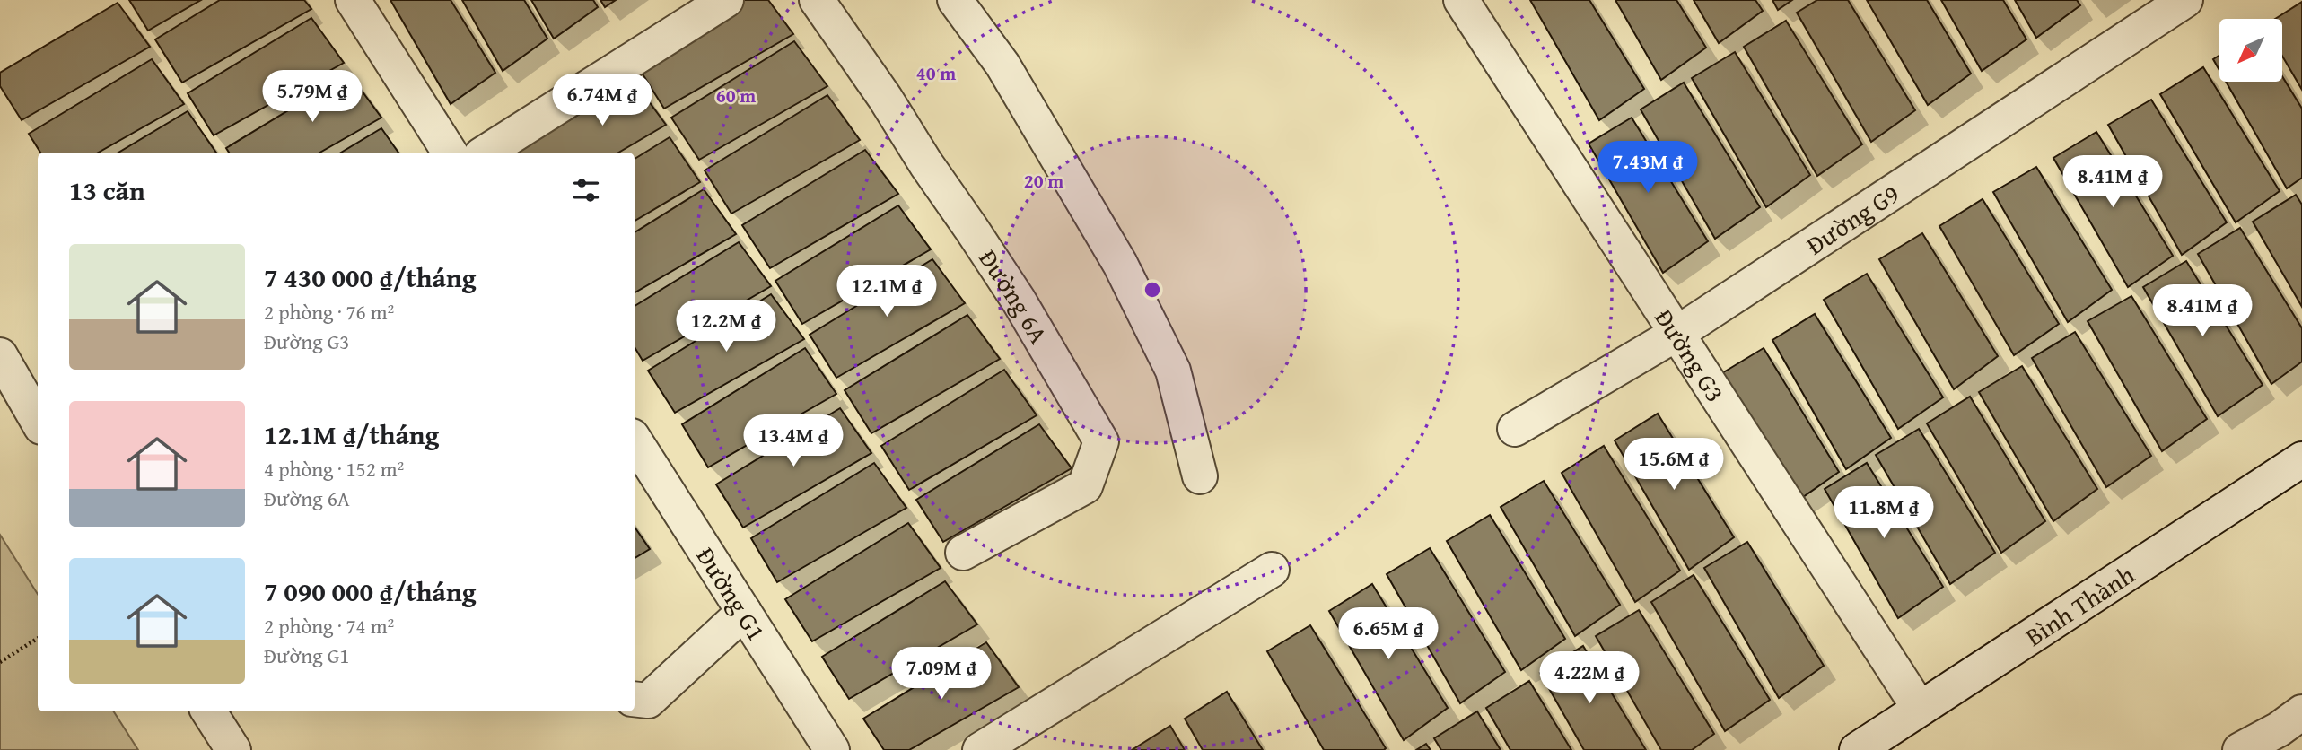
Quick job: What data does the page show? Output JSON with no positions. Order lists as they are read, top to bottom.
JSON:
{
  "streets": {
    "street": [
      "Đường G9",
      "Đường 6A",
      "Đường G3",
      "Đường G1",
      "Bình Thành"
    ]
  },
  "crossings": [
    ["Đường G9", "Đường G3"],
    ["Đường G3", "Bình Thành"]
  ],
  "north": "bottom left",
  "page": {
    "price": [
      "5.79M ₫",
      "6.74M ₫",
      "7.43M ₫",
      "8.41M ₫",
      "12.1M ₫",
      "8.41M ₫",
      "12.2M ₫",
      "13.4M ₫",
      "15.6M ₫",
      "11.8M ₫",
      "6.65M ₫",
      "7.09M ₫",
      "4.22M ₫"
    ],
    "heading": "13 căn",
    "list": [
      {
        "name": "7 430 000 ₫/tháng",
        "note": "2 phòng · 76 m² · Đường G3"
      },
      {
        "name": "12.1M ₫/tháng",
        "note": "4 phòng · 152 m² · Đường 6A"
      },
      {
        "name": "7 090 000 ₫/tháng",
        "note": "2 phòng · 74 m² · Đường G1"
      }
    ]
  },
  "rings": ["40 m", "60 m", "20 m"]
}
